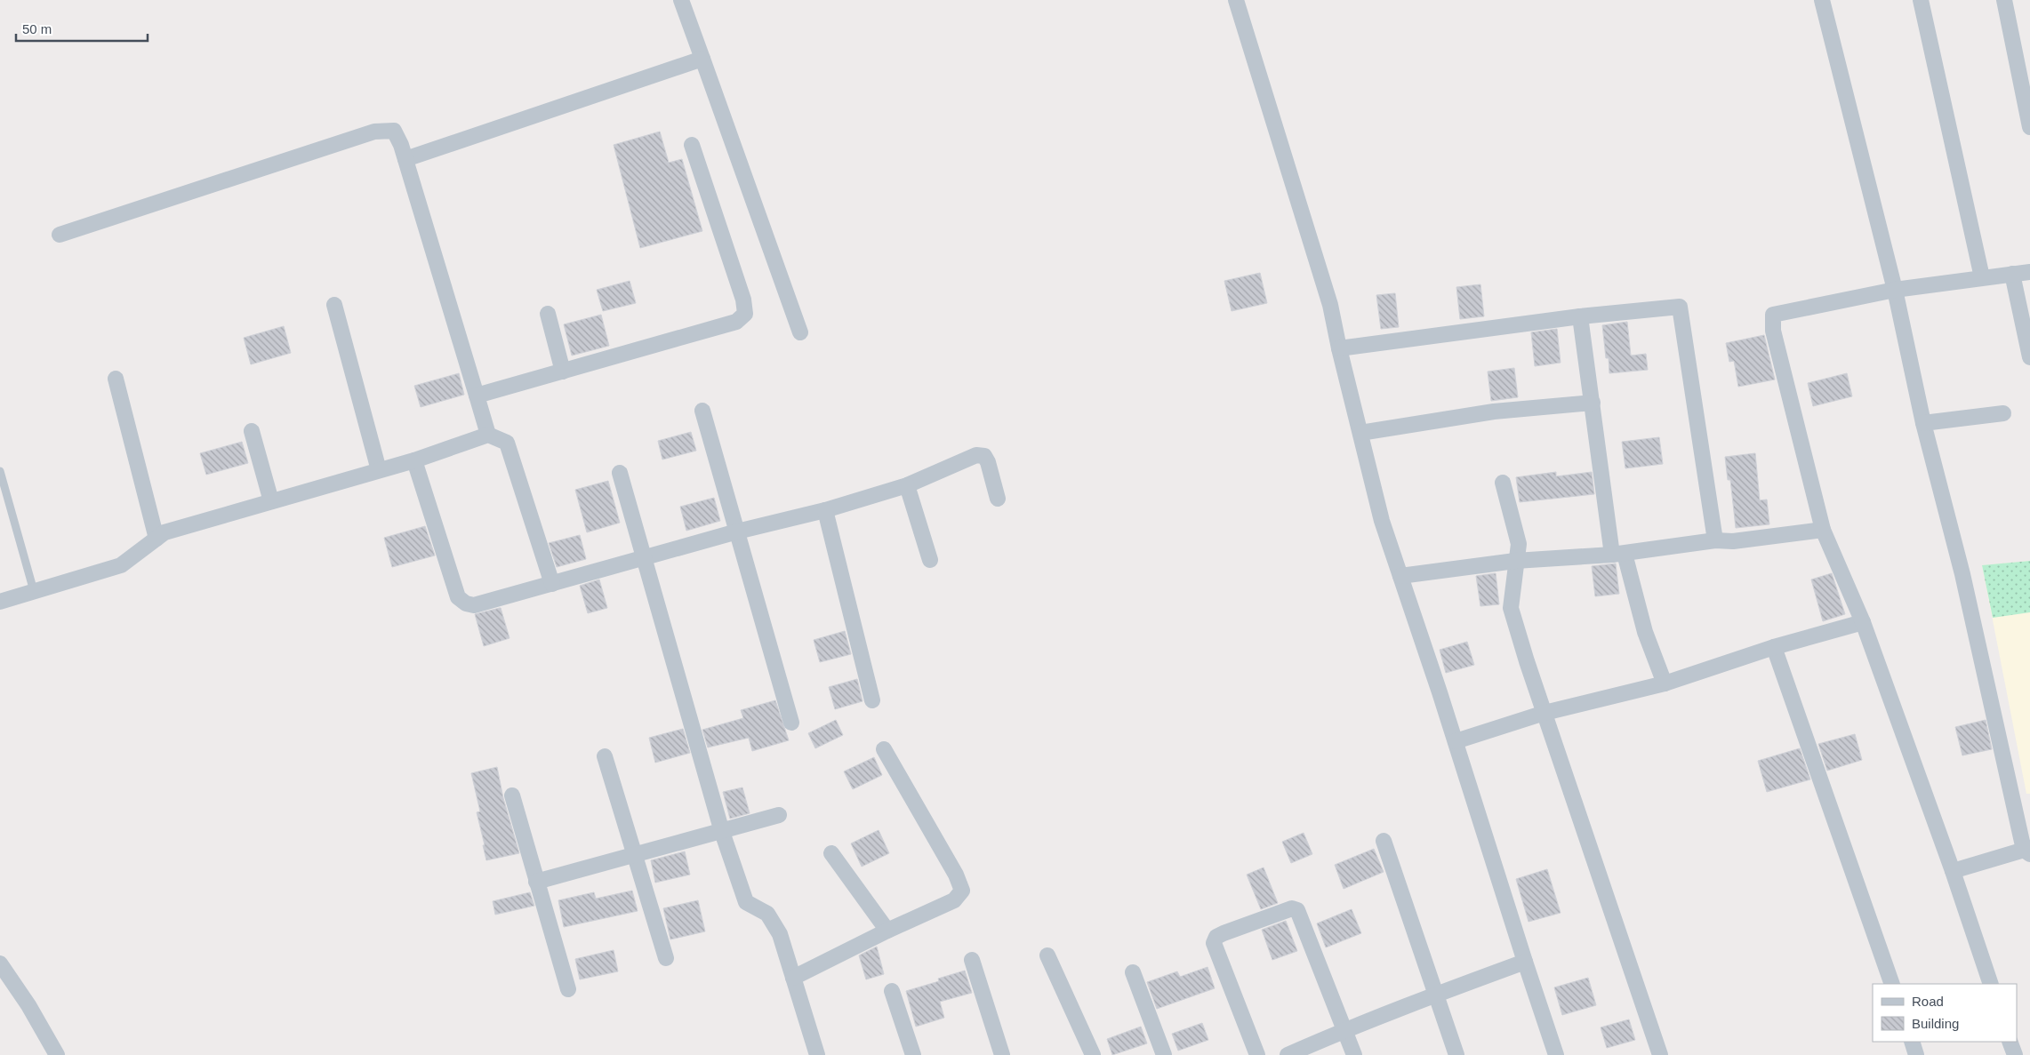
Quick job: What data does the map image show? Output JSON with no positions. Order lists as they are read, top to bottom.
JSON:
{
  "legend": ["Road", "Building"],
  "scale_bar": "50 m"
}
